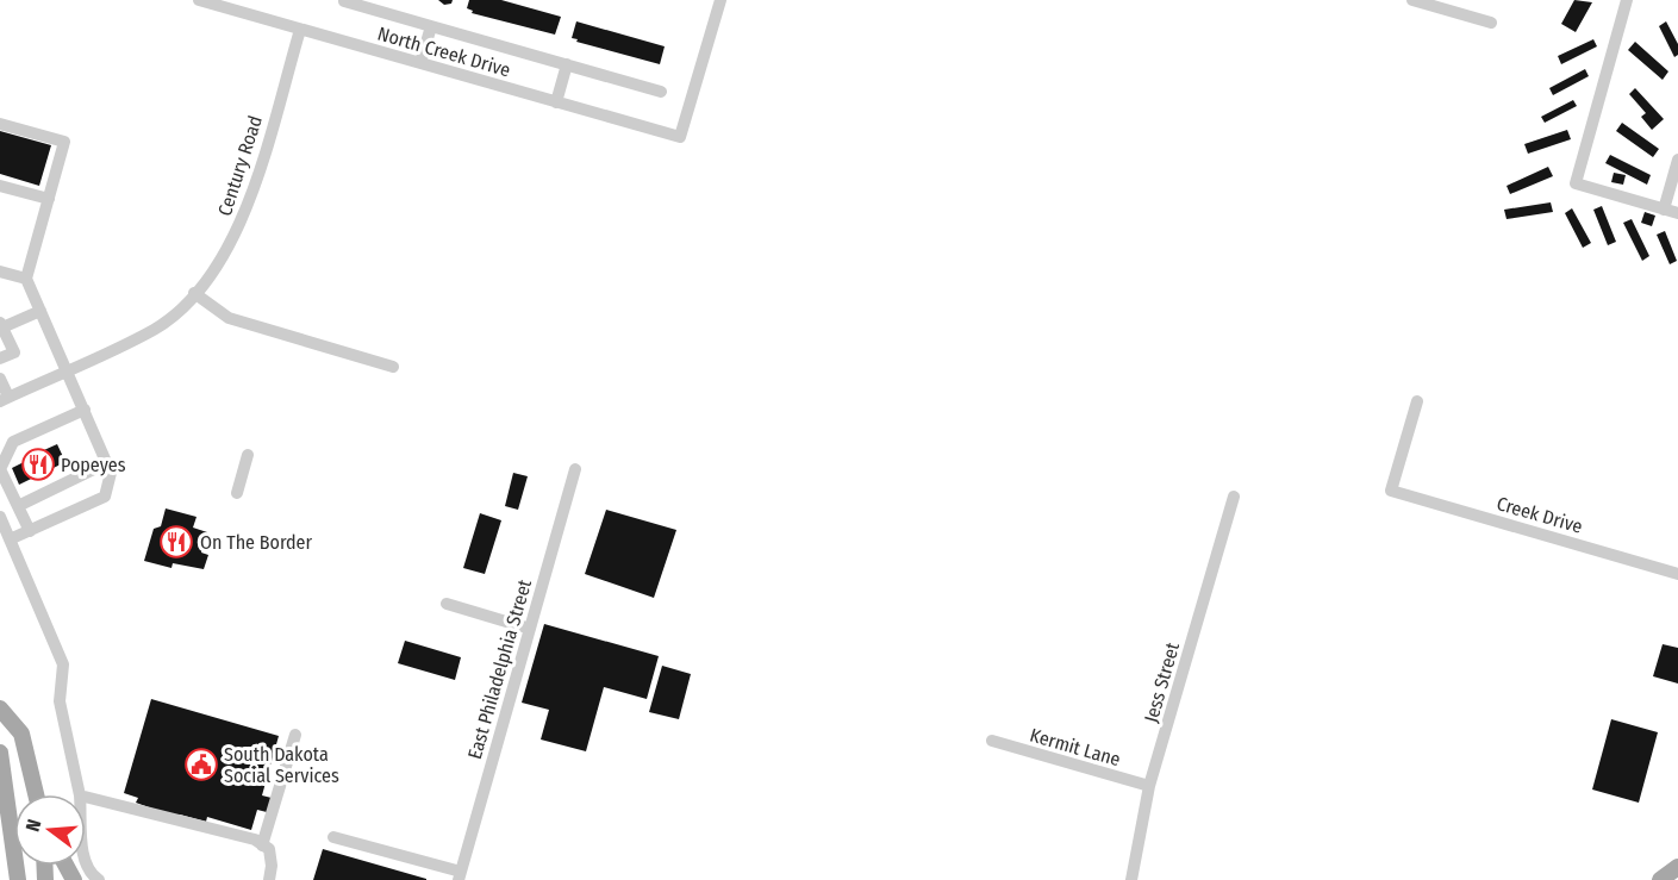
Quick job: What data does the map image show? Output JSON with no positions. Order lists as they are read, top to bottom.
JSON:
{
  "streets": {
    "street": [
      "North Creek Drive",
      "Century Road",
      "Creek Drive",
      "East Philadelphia Street",
      "Jess Street",
      "Kermit Lane"
    ]
  },
  "crossings": [
    ["North Creek Drive", "Century Road"],
    ["Jess Street", "Kermit Lane"]
  ],
  "places": {
    "restaurant": ["Popeyes", "On The Border"],
    "public building": ["South Dakota Social Services"]
  },
  "north": "left"
}
